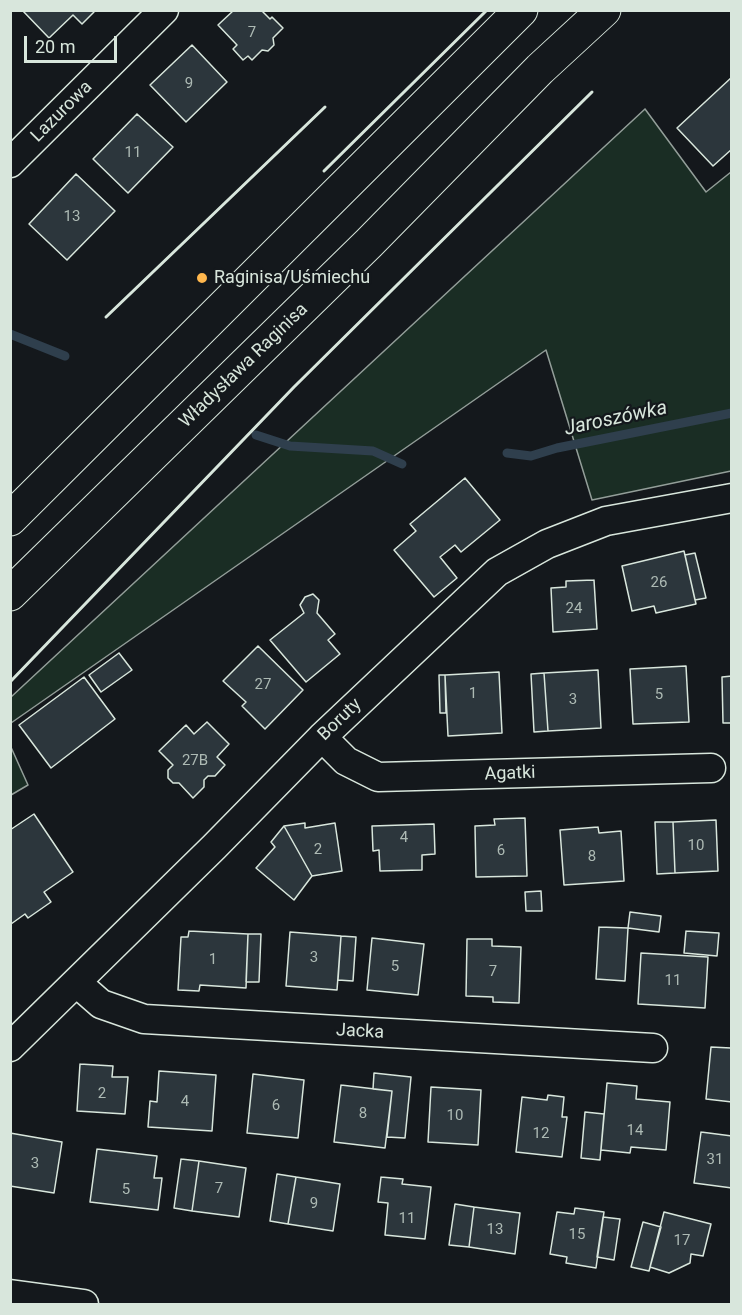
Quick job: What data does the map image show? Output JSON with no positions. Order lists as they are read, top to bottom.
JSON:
{
  "streets": {
    "main road": ["Władysława Raginisa"],
    "street": [
      "Lazurowa",
      "Boruty",
      "Agatki",
      "Jacka"
    ]
  },
  "crossings": [
    ["Boruty", "Agatki"],
    ["Boruty", "Jacka"]
  ],
  "water": ["Jaroszówka"],
  "places": ["Raginisa/Uśmiechu"],
  "house_numbers": [
    "7",
    "9",
    "11",
    "13",
    "26",
    "24",
    "27",
    "1",
    "5",
    "3",
    "27B",
    "4",
    "10",
    "2",
    "6",
    "8",
    "3",
    "1",
    "5",
    "7",
    "11",
    "2",
    "4",
    "6",
    "8",
    "10",
    "14",
    "12",
    "31",
    "3",
    "7",
    "5",
    "9",
    "11",
    "13",
    "15",
    "17"
  ],
  "scale_bar": "20 m"
}
